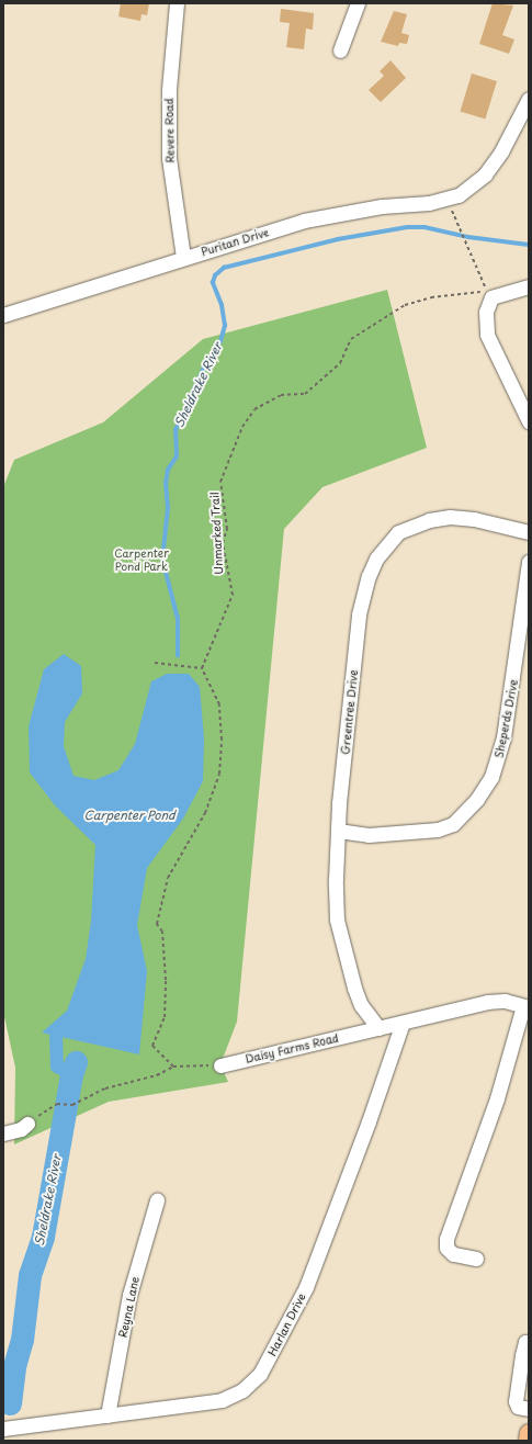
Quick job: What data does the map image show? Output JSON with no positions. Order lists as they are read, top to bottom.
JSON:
{
  "streets": {
    "street": [
      "Revere Road",
      "Puritan Drive",
      "Greentree Drive",
      "Sheperds Drive",
      "Daisy Farms Road",
      "Reyna Lane",
      "Harlan Drive"
    ],
    "path": ["Unmarked Trail"]
  },
  "crossings": [
    ["Revere Road", "Puritan Drive"],
    ["Puritan Drive", "Unmarked Trail"],
    ["Greentree Drive", "Sheperds Drive"],
    ["Greentree Drive", "Daisy Farms Road"],
    ["Daisy Farms Road", "Harlan Drive"],
    ["Reyna Lane", "Harlan Drive"]
  ],
  "water": ["Sheldrake River", "Carpenter Pond"],
  "parks": ["Carpenter Pond Park"]
}
